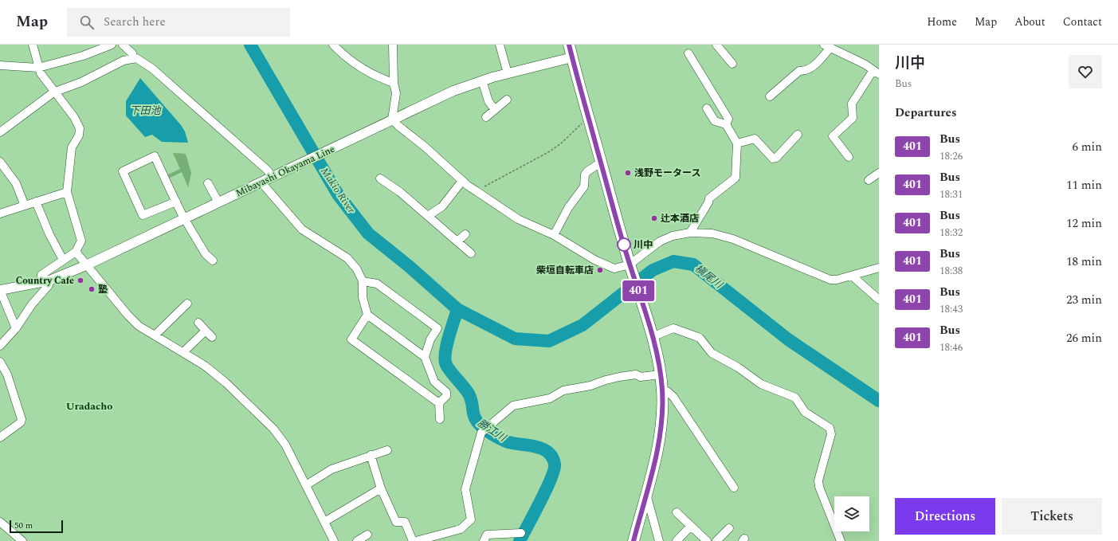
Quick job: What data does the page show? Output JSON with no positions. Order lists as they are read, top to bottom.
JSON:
{
  "streets": {
    "main road": ["Mibayashi Okayama Line"]
  },
  "districts": ["Uradacho"],
  "water": [
    "下田池",
    "Makio River",
    "槇尾川",
    "勝江川"
  ],
  "places": [
    "浅野モータース",
    "辻本酒店",
    "川中",
    "柴垣自転車店",
    "Country Cafe",
    "塾"
  ],
  "lines": ["bus line 401"],
  "scale_bar": "50 m",
  "page": {
    "header": "Map",
    "search": "Search here",
    "nav": [
      "Home",
      "Map",
      "About",
      "Contact"
    ],
    "on_map": "401",
    "heading": [
      ["川中", "Bus"],
      "Departures"
    ],
    "list": [
      {
        "mark": "401",
        "name": "Bus",
        "note": "18:26",
        "value": "6 min"
      },
      {
        "mark": "401",
        "name": "Bus",
        "note": "18:31",
        "value": "11 min"
      },
      {
        "mark": "401",
        "name": "Bus",
        "note": "18:32",
        "value": "12 min"
      },
      {
        "mark": "401",
        "name": "Bus",
        "note": "18:38",
        "value": "18 min"
      },
      {
        "mark": "401",
        "name": "Bus",
        "note": "18:43",
        "value": "23 min"
      },
      {
        "mark": "401",
        "name": "Bus",
        "note": "18:46",
        "value": "26 min"
      }
    ],
    "buttons": ["Directions", "Tickets"],
    "scale": "50 m"
  }
}
